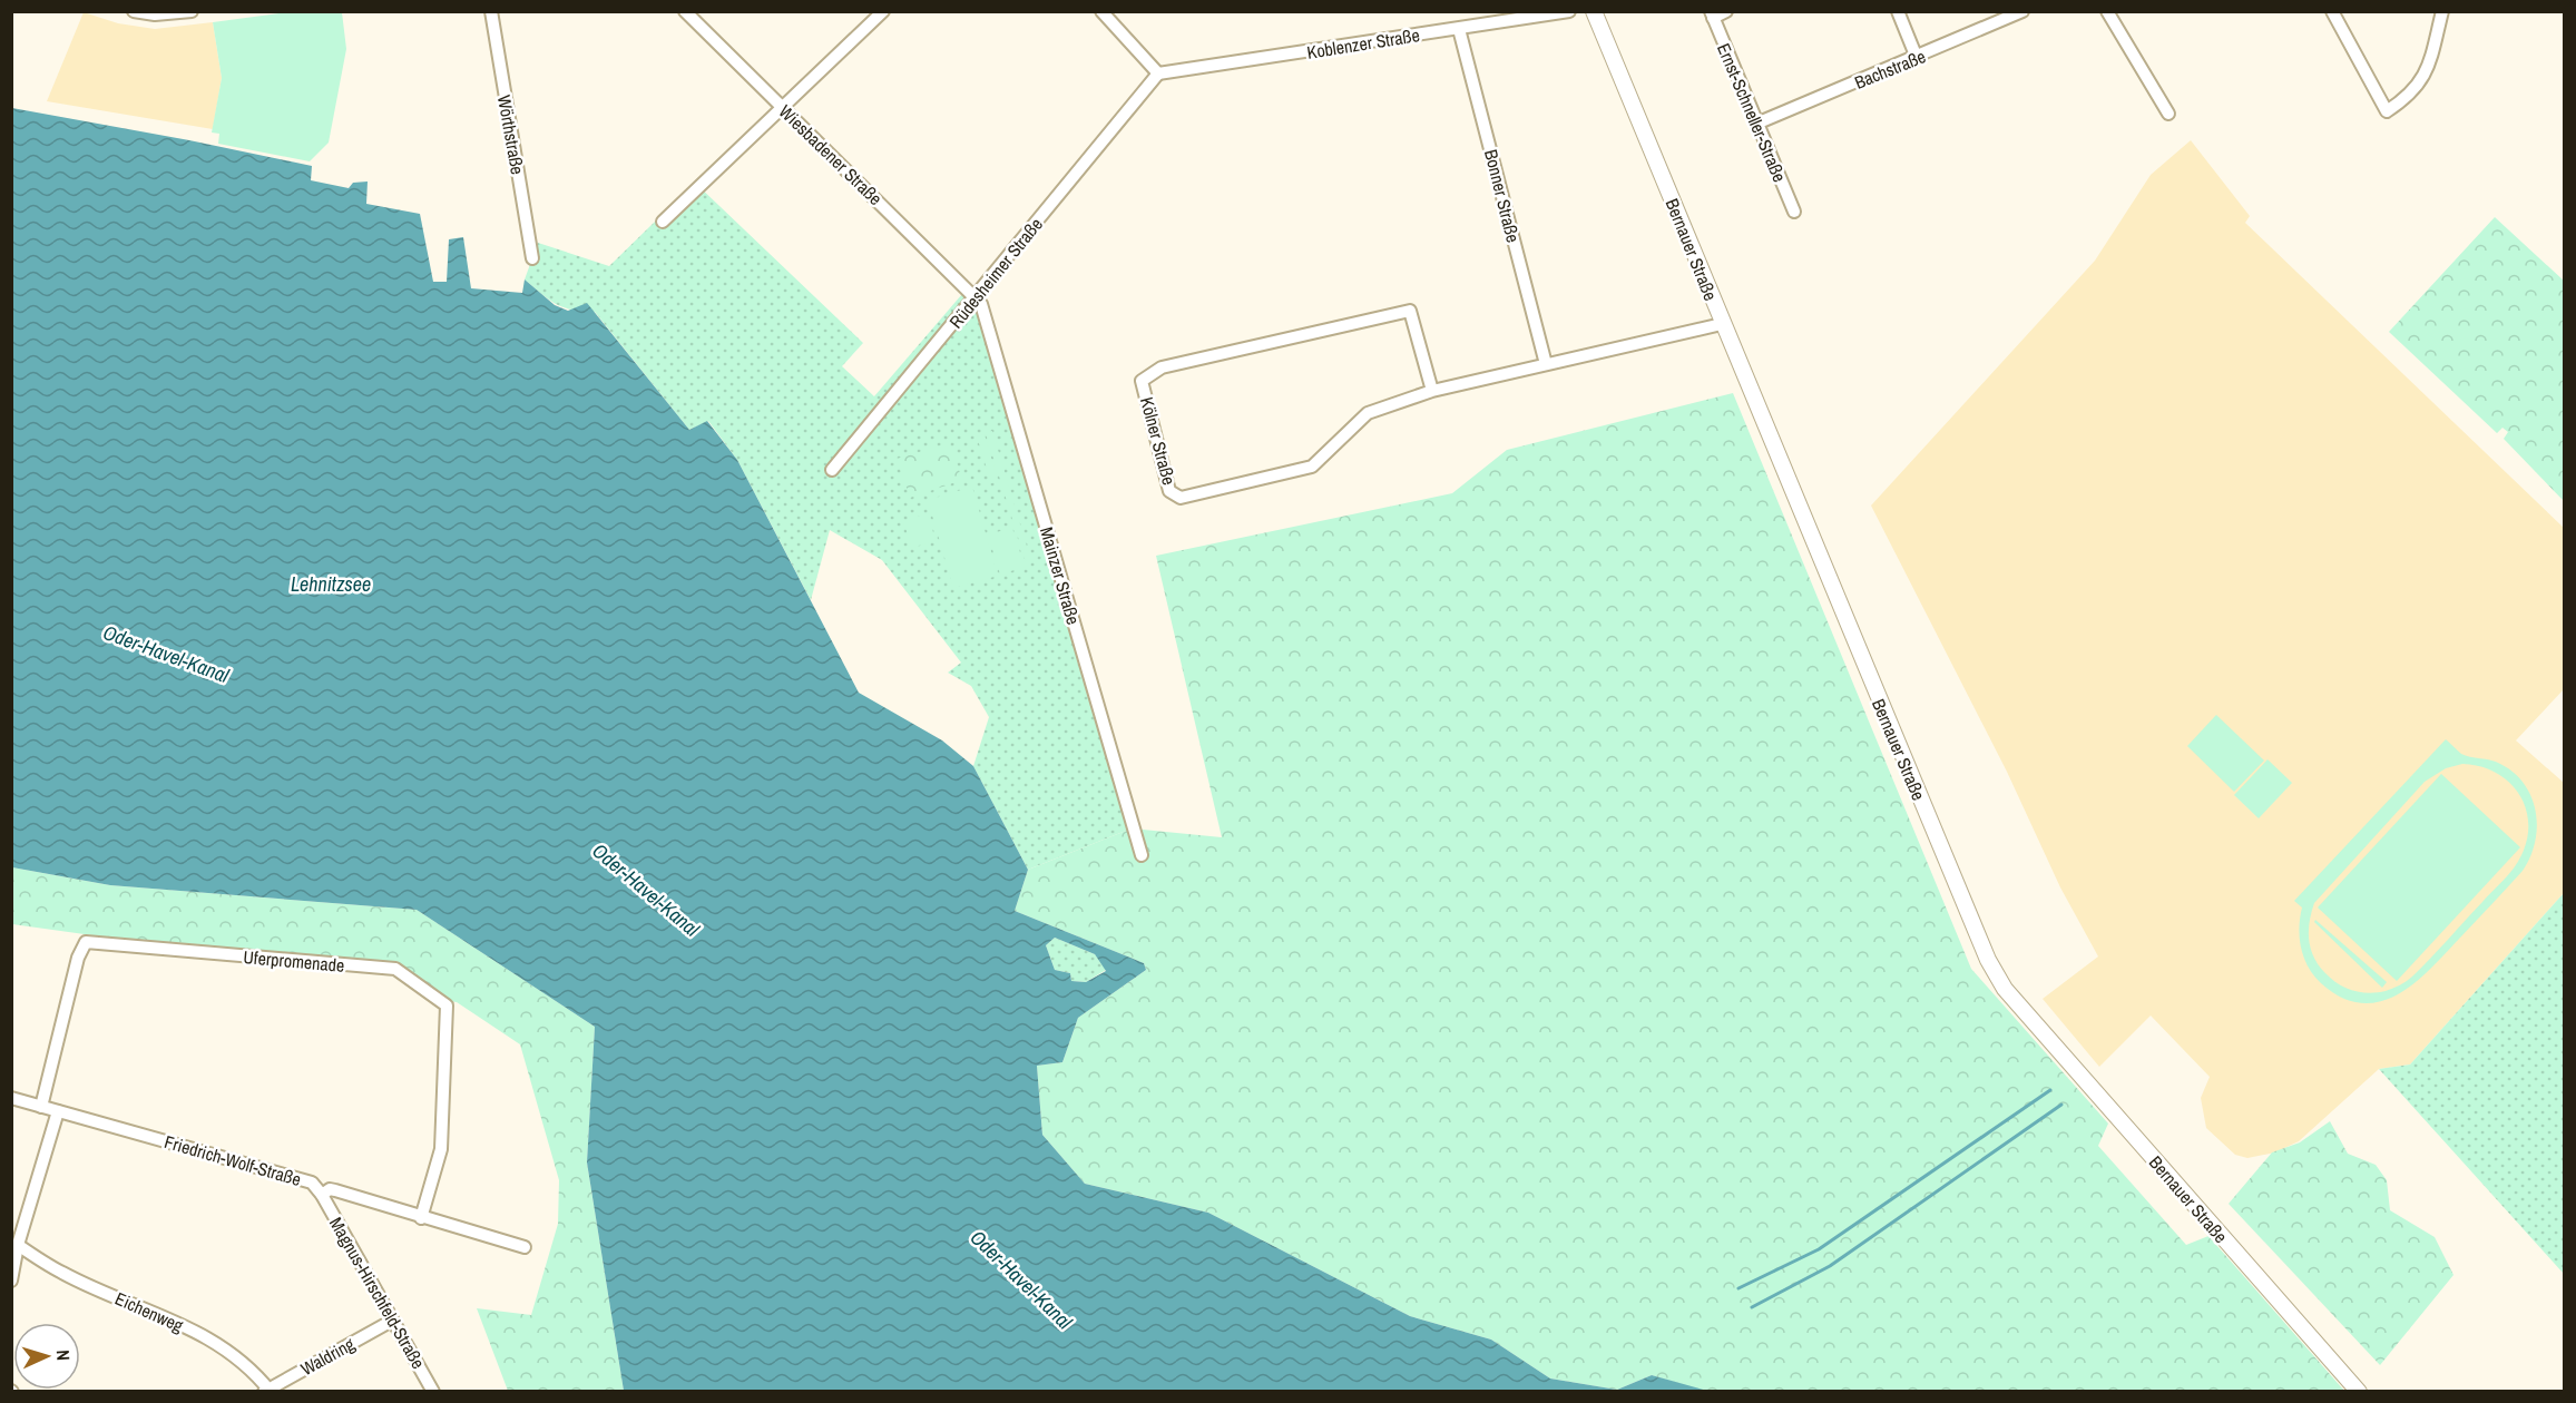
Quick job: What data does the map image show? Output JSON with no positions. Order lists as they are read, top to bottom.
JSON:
{
  "streets": {
    "main road": ["Bernauer Straße"],
    "street": [
      "Koblenzer Straße",
      "Bachstraße",
      "Ernst-Schneller-Straße",
      "Wörthstraße",
      "Wiesbadener Straße",
      "Bonner Straße",
      "Rüdesheimer Straße",
      "Kölner Straße",
      "Mainzer Straße",
      "Uferpromenade",
      "Friedrich-Wolf-Straße",
      "Magnus-Hirschfeld-Straße",
      "Eichenweg",
      "Waldring"
    ]
  },
  "crossings": [
    ["Koblenzer Straße", "Bonner Straße"],
    ["Koblenzer Straße", "Rüdesheimer Straße"],
    ["Bachstraße", "Ernst-Schneller-Straße"],
    ["Wiesbadener Straße", "Rüdesheimer Straße"],
    ["Wiesbadener Straße", "Mainzer Straße"],
    ["Bonner Straße", "Kölner Straße"],
    ["Bernauer Straße", "Kölner Straße"],
    ["Rüdesheimer Straße", "Mainzer Straße"],
    ["Uferpromenade", "Friedrich-Wolf-Straße"],
    ["Friedrich-Wolf-Straße", "Magnus-Hirschfeld-Straße"],
    ["Magnus-Hirschfeld-Straße", "Waldring"],
    ["Eichenweg", "Waldring"]
  ],
  "water": ["Lehnitzsee", "Oder-Havel-Kanal"],
  "north": "right"
}
